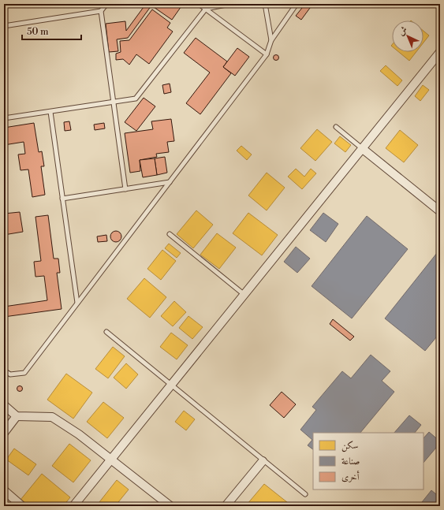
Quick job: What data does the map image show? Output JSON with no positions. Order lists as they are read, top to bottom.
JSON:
{
  "legend": ["سكن", "صناعة", "أخرى"],
  "scale_bar": "50 m",
  "north": "top left"
}
